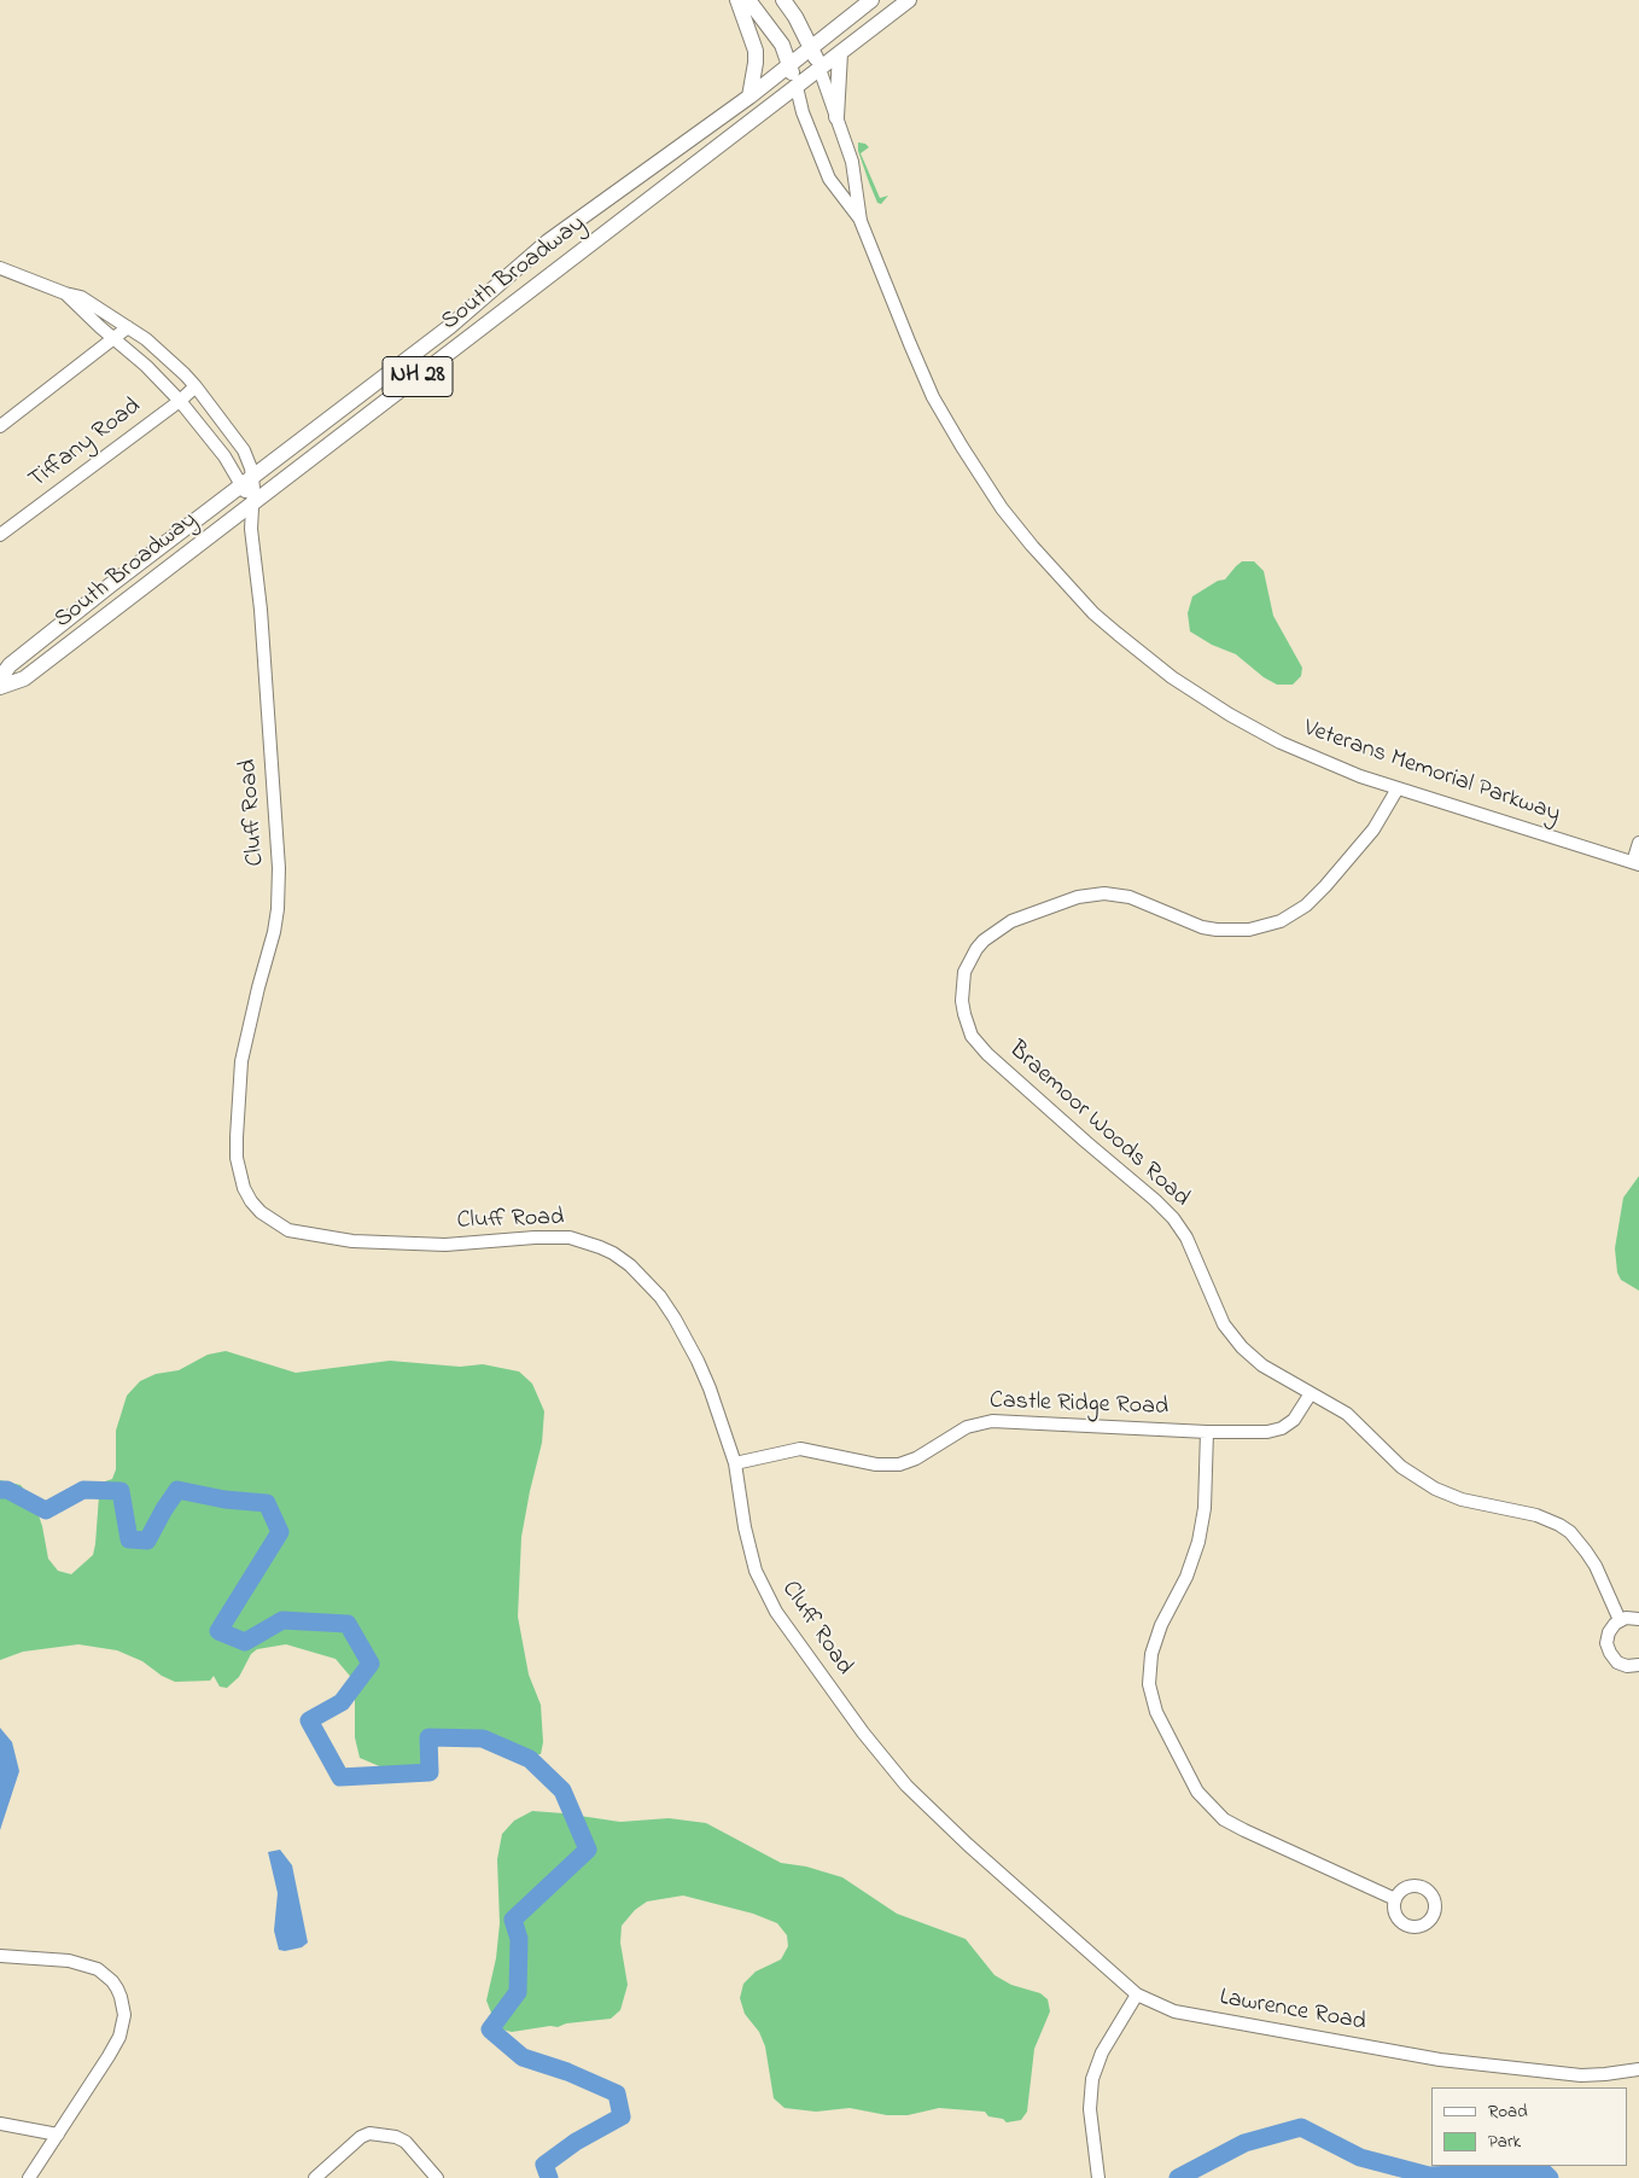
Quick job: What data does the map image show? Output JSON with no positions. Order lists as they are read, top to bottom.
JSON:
{
  "streets": {
    "main road": ["South Broadway", "NH 28"],
    "street": [
      "Tiffany Road",
      "Veterans Memorial Parkway",
      "Cluff Road",
      "Braemoor Woods Road",
      "Castle Ridge Road",
      "Lawrence Road"
    ]
  },
  "crossings": [
    ["South Broadway", "Veterans Memorial Parkway"],
    ["South Broadway", "Cluff Road"],
    ["Veterans Memorial Parkway", "Braemoor Woods Road"],
    ["Cluff Road", "Castle Ridge Road"],
    ["Cluff Road", "Lawrence Road"],
    ["Braemoor Woods Road", "Castle Ridge Road"]
  ],
  "legend": ["Road", "Park"]
}
